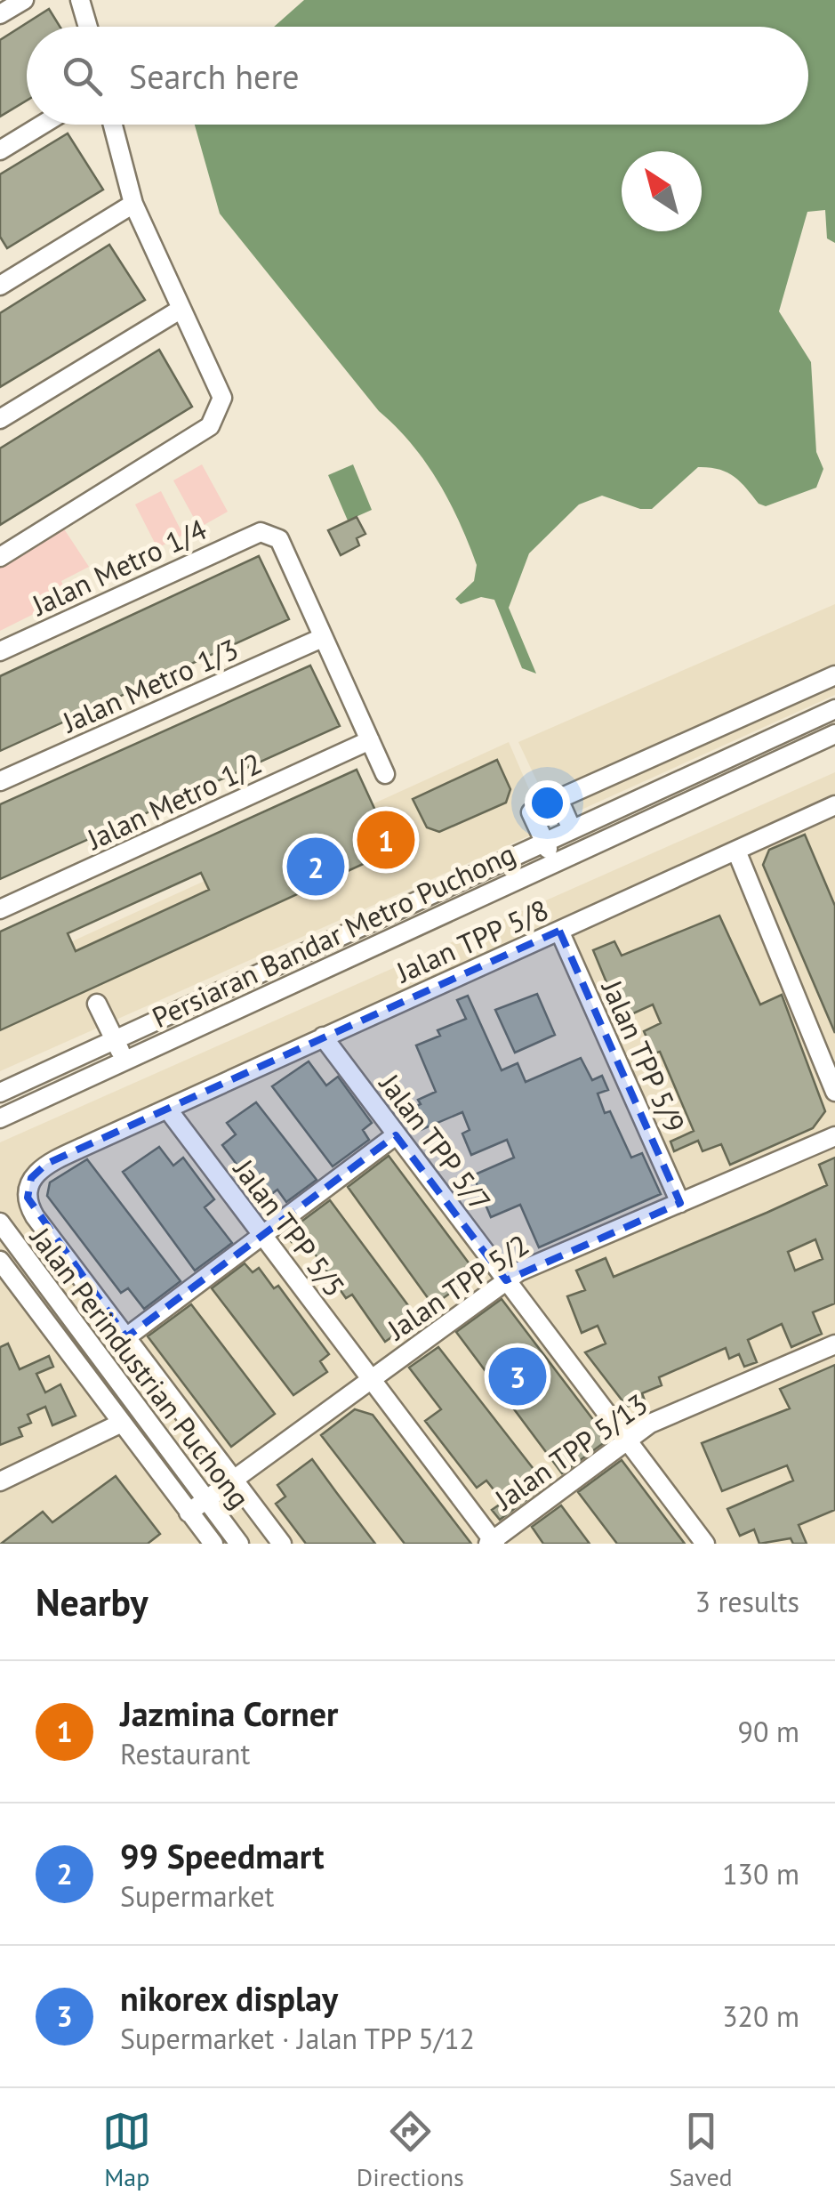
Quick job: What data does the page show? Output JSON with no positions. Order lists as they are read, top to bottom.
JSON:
{
  "streets": {
    "street": [
      "Jalan Metro 1/4",
      "Jalan Metro 1/3",
      "Jalan Metro 1/2",
      "Persiaran Bandar Metro Puchong",
      "Jalan TPP 5/8",
      "Jalan TPP 5/9",
      "Jalan TPP 5/7",
      "Jalan TPP 5/5",
      "Jalan TPP 5/2",
      "Jalan Perindustrian Puchong",
      "Jalan TPP 5/13"
    ]
  },
  "crossings": [
    ["Jalan Metro 1/4", "Jalan Metro 1/3"],
    ["Jalan TPP 5/8", "Jalan TPP 5/9"],
    ["Jalan TPP 5/8", "Jalan TPP 5/7"],
    ["Jalan TPP 5/8", "Jalan TPP 5/5"],
    ["Jalan TPP 5/9", "Jalan TPP 5/2"],
    ["Jalan TPP 5/7", "Jalan TPP 5/2"],
    ["Jalan TPP 5/7", "Jalan TPP 5/13"],
    ["Jalan TPP 5/5", "Jalan TPP 5/2"],
    ["Jalan TPP 5/5", "Jalan TPP 5/13"],
    ["Jalan TPP 5/2", "Jalan Perindustrian Puchong"]
  ],
  "north": "top left",
  "page": {
    "search": "Search here",
    "pins": ["1", "2", "3"],
    "heading": ["Nearby", "3 results"],
    "list": [
      {
        "mark": "1",
        "name": "Jazmina Corner",
        "note": "Restaurant",
        "value": "90 m"
      },
      {
        "mark": "2",
        "name": "99 Speedmart",
        "note": "Supermarket",
        "value": "130 m"
      },
      {
        "mark": "3",
        "name": "nikorex display",
        "note": "Supermarket · Jalan TPP 5/12",
        "value": "320 m"
      }
    ],
    "nav": ["Map", "Directions", "Saved"]
  }
}
